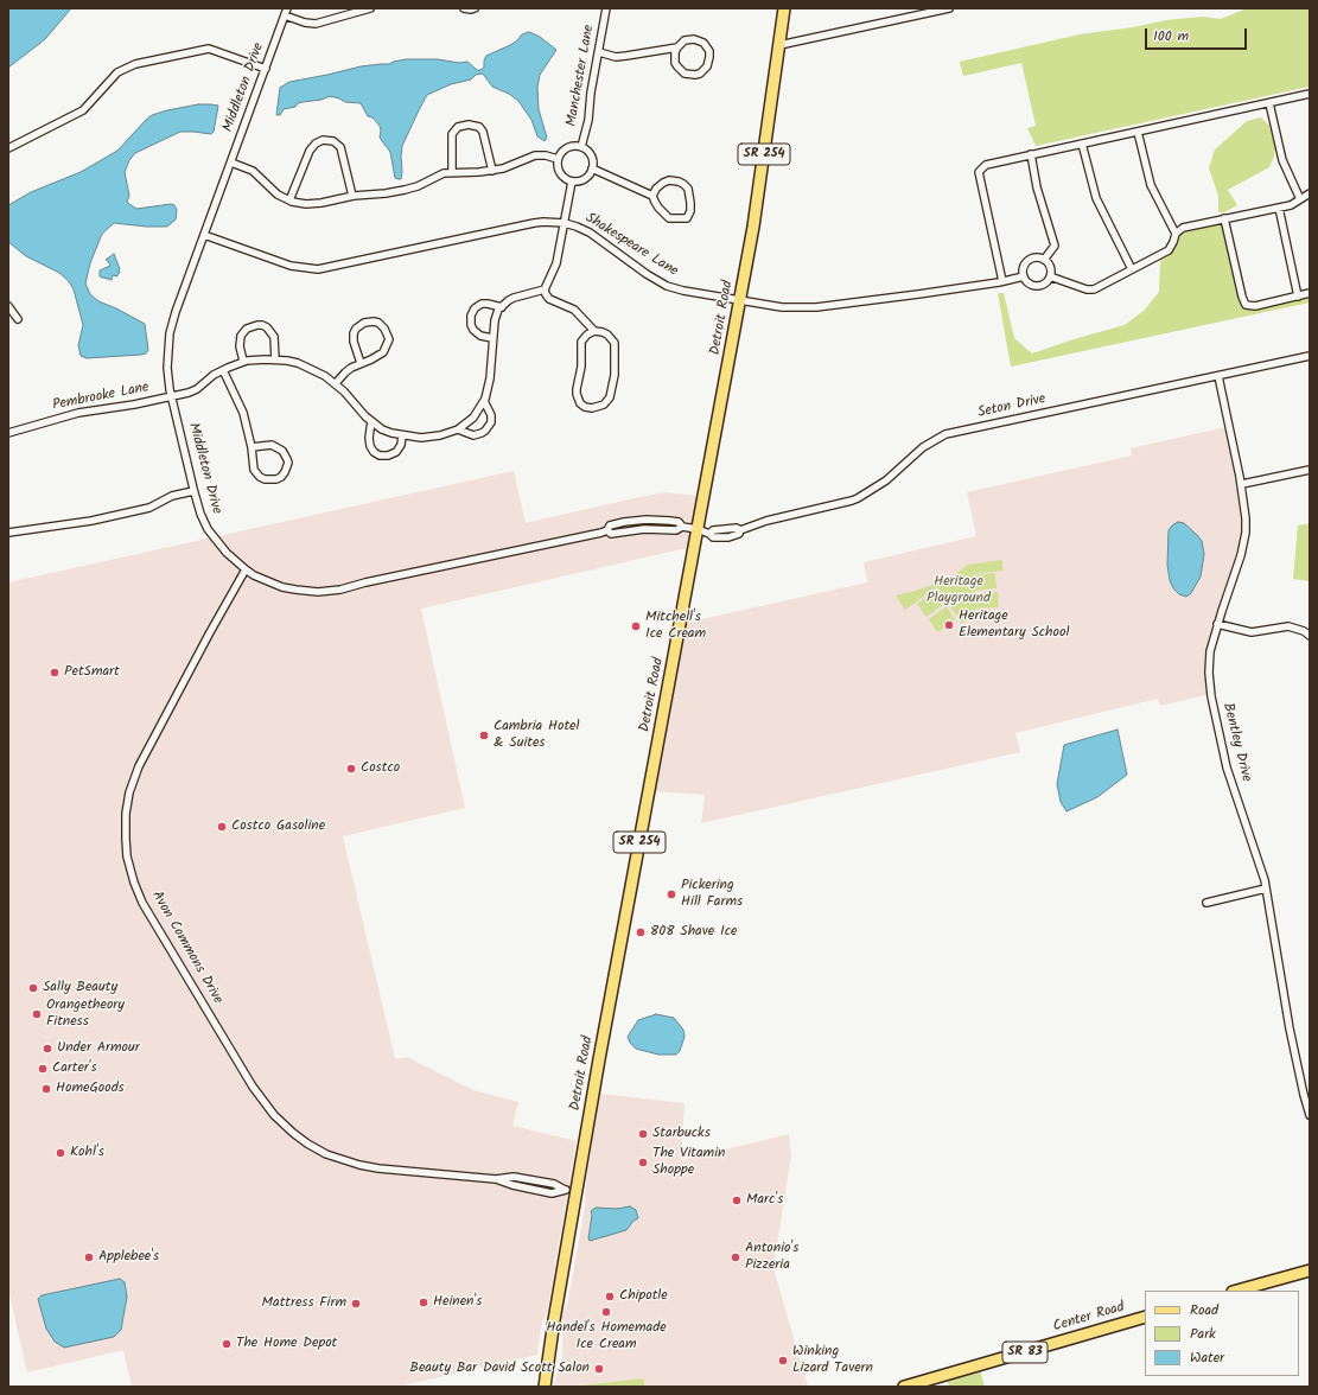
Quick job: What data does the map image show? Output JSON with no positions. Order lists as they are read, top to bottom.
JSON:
{
  "streets": {
    "main road": [
      "SR 254",
      "Detroit Road",
      "Center Road",
      "SR 83"
    ],
    "street": [
      "Manchester Lane",
      "Middleton Drive",
      "Shakespeare Lane",
      "Pembrooke Lane",
      "Seton Drive",
      "Bentley Drive",
      "Avon Commons Drive"
    ]
  },
  "crossings": [
    ["Middleton Drive", "Shakespeare Lane"],
    ["Middleton Drive", "Detroit Road"],
    ["Middleton Drive", "Pembrooke Lane"],
    ["Middleton Drive", "Seton Drive"],
    ["Middleton Drive", "Avon Commons Drive"],
    ["Shakespeare Lane", "Detroit Road"],
    ["Detroit Road", "Seton Drive"],
    ["Detroit Road", "Avon Commons Drive"],
    ["Seton Drive", "Bentley Drive"]
  ],
  "parks": ["Heritage Playground"],
  "places": [
    "Heritage Elementary School",
    "Mitchell's Ice Cream",
    "PetSmart",
    "Cambria Hotel & Suites",
    "Costco",
    "Costco Gasoline",
    "Pickering Hill Farms",
    "808 Shave Ice",
    "Sally Beauty",
    "Orangetheory Fitness",
    "Under Armour",
    "Carter's",
    "HomeGoods",
    "Starbucks",
    "Kohl's",
    "The Vitamin Shoppe",
    "Marc's",
    "Applebee's",
    "Antonio's Pizzeria",
    "Chipotle",
    "Heinen's",
    "Mattress Firm",
    "Handel's Homemade Ice Cream",
    "The Home Depot",
    "Winking Lizard Tavern",
    "Beauty Bar David Scott Salon"
  ],
  "legend": ["Road", "Park", "Water"],
  "scale_bar": "100 m"
}
